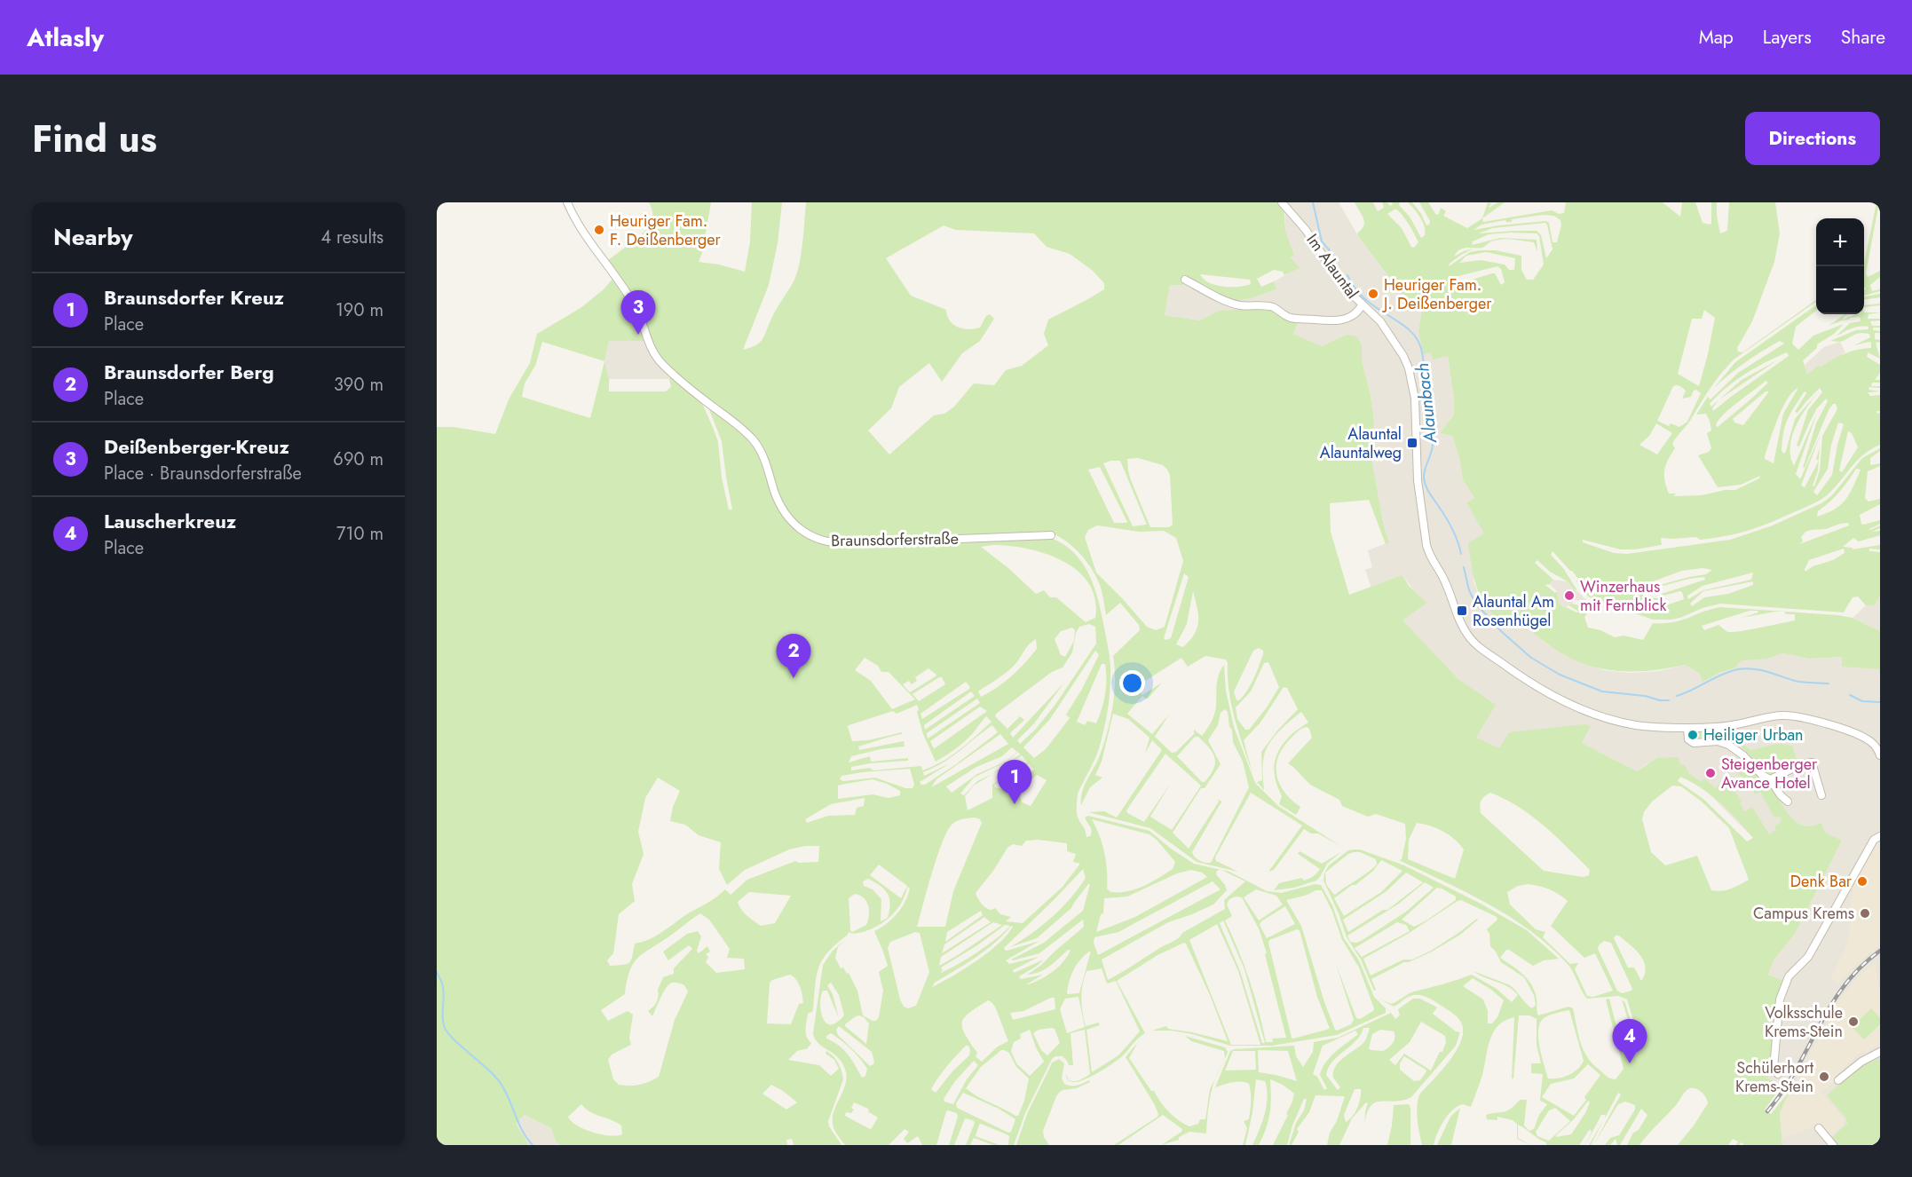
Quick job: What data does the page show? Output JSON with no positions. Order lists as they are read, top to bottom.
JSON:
{
  "streets": {
    "street": ["Im Alauntal", "Braunsdorferstraße"]
  },
  "water": ["Alaunbach"],
  "places": {
    "other": [
      "Heuriger Fam. F. Deißenberger",
      "Heuriger Fam. J. Deißenberger",
      "Winzerhaus mit Fernblick",
      "Heiliger Urban",
      "Steigenberger Avance Hotel",
      "Denk Bar",
      "Campus Krems",
      "Volksschule Krems-Stein",
      "Schülerhort Krems-Stein"
    ],
    "transit": ["Alauntal Alauntalweg", "Alauntal Am Rosenhügel"]
  },
  "page": {
    "header": "Atlasly",
    "nav": ["Map", "Layers", "Share"],
    "title": "Find us",
    "buttons": "Directions",
    "heading": ["Nearby", "4 results"],
    "map_buttons": ["+", "−"],
    "list": [
      {
        "mark": "1",
        "name": "Braunsdorfer Kreuz",
        "note": "Place",
        "value": "190 m"
      },
      {
        "mark": "2",
        "name": "Braunsdorfer Berg",
        "note": "Place",
        "value": "390 m"
      },
      {
        "mark": "3",
        "name": "Deißenberger-Kreuz",
        "note": "Place · Braunsdorferstraße",
        "value": "690 m"
      },
      {
        "mark": "4",
        "name": "Lauscherkreuz",
        "note": "Place",
        "value": "710 m"
      }
    ],
    "pins": [
      "3",
      "2",
      "1",
      "4"
    ]
  }
}
